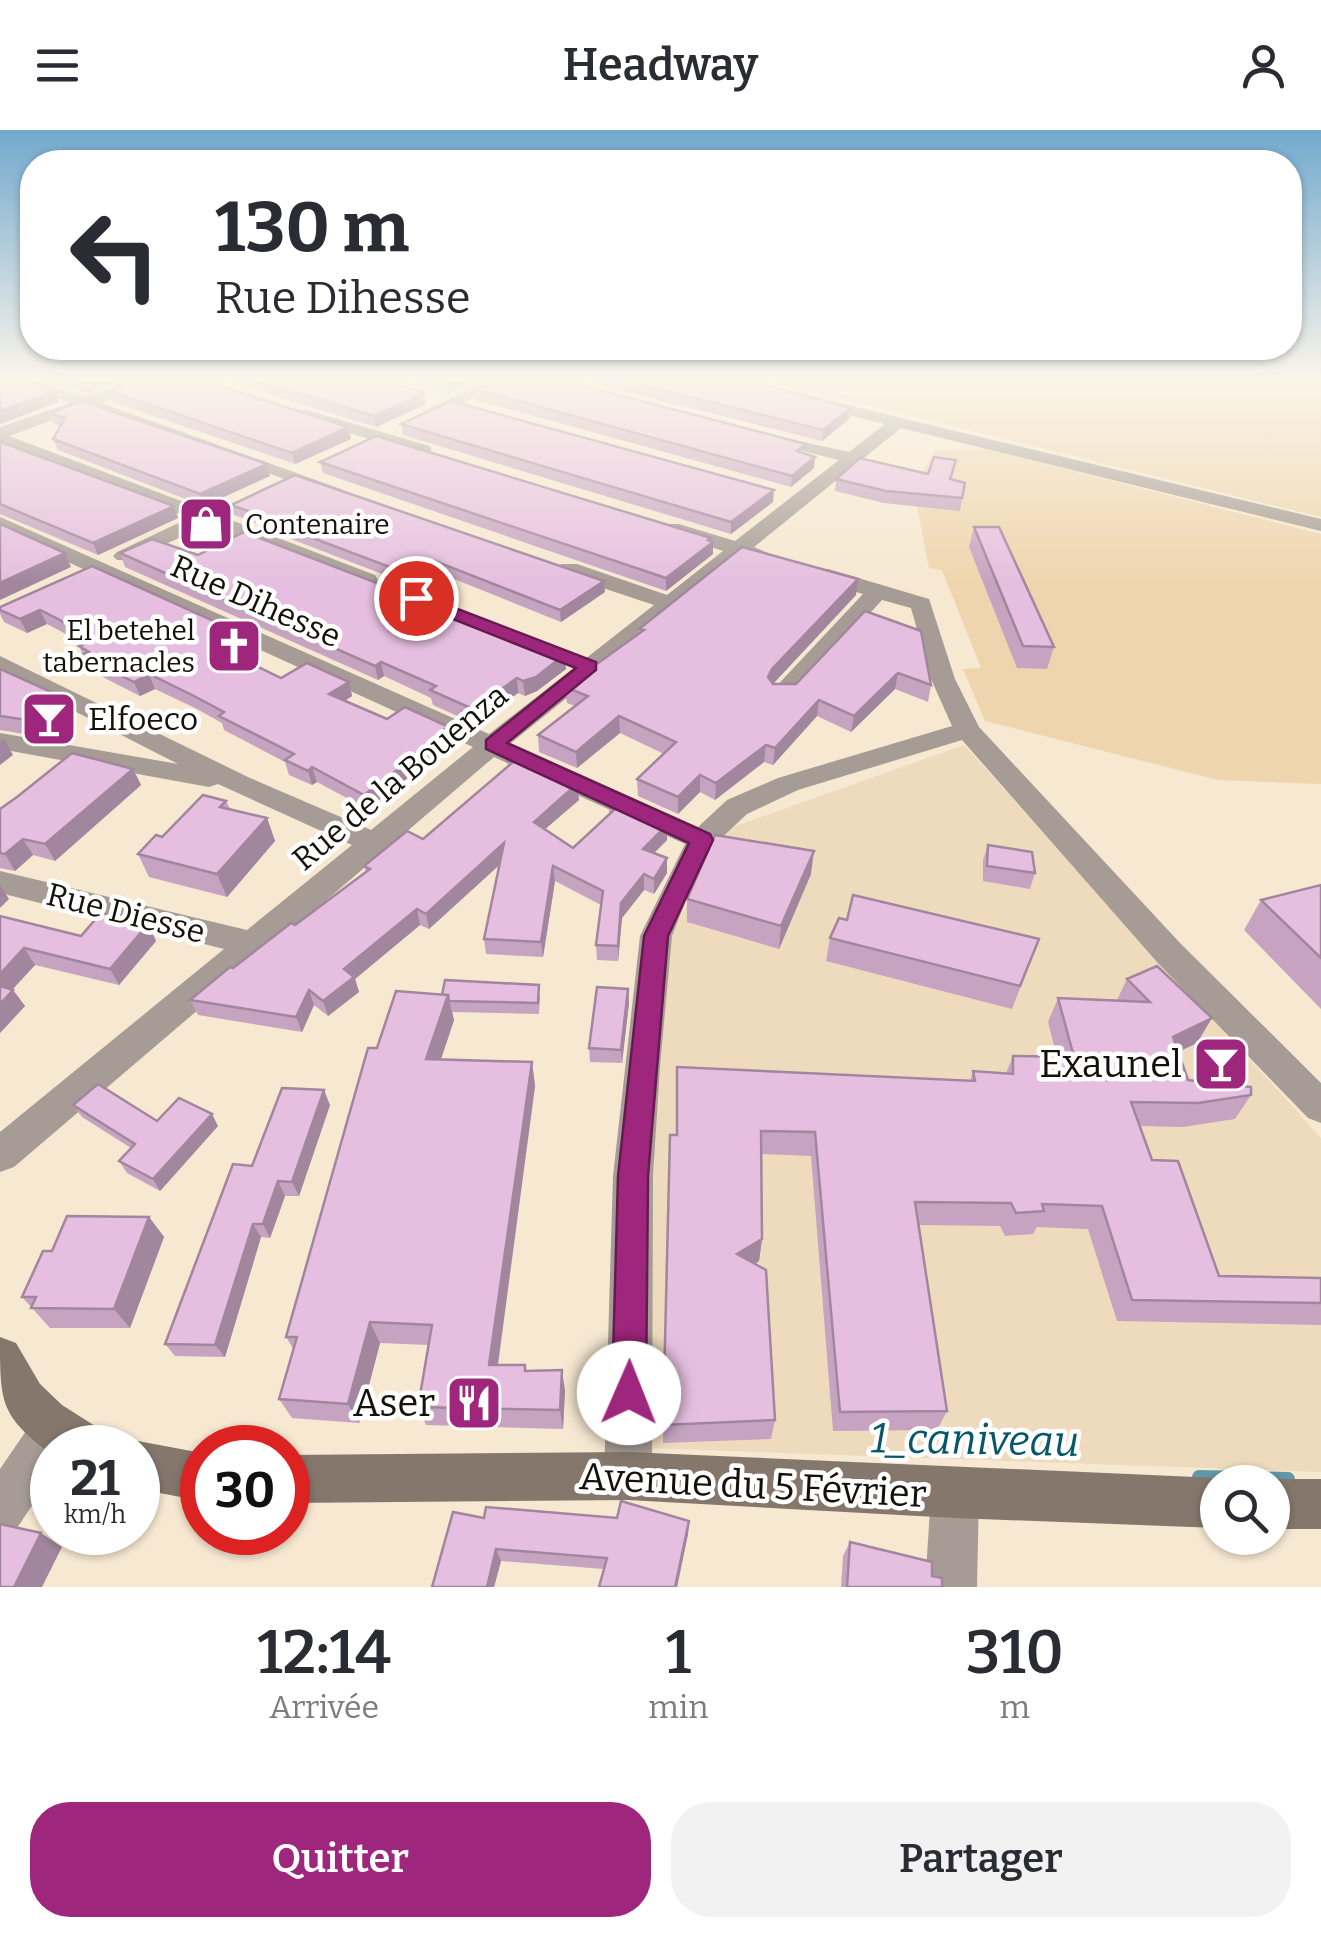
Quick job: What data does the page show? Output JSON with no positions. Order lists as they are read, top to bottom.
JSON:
{
  "streets": {
    "street": [
      "Rue Dihesse",
      "Rue de la Bouenza",
      "Rue Diesse",
      "Avenue du 5 Février"
    ]
  },
  "crossings": [
    ["Rue Dihesse", "Rue de la Bouenza"],
    ["Rue de la Bouenza", "Rue Diesse"]
  ],
  "water": ["1_caniveau"],
  "places": {
    "shop": ["Contenaire"],
    "church": ["El betehel tabernacles"],
    "bar": ["Elfoeco", "Exaunel"],
    "restaurant": ["Aser"]
  },
  "page": {
    "header": "Headway",
    "turn": ["130 m", "Rue Dihesse"],
    "speed": "21 km/h",
    "limit": "30",
    "eta": [
      "12:14",
      "Arrivée",
      "1",
      "min",
      "310",
      "m"
    ],
    "buttons": ["Quitter", "Partager"]
  }
}
